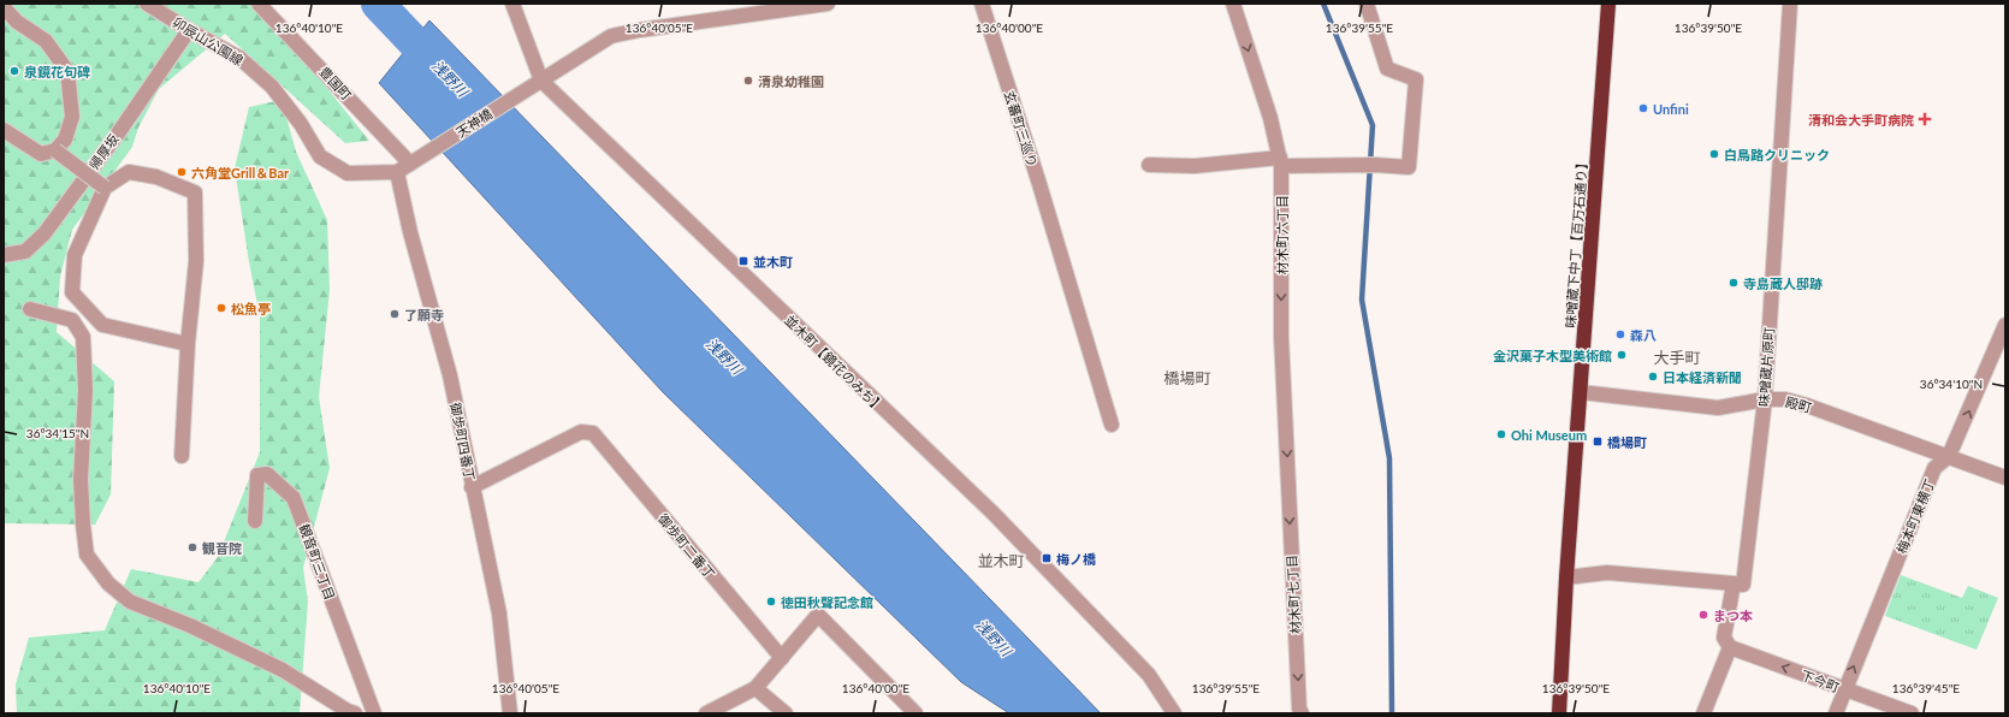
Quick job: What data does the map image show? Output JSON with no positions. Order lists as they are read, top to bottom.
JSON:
{
  "streets": {
    "highway": ["味噌蔵下中丁【百万石通り】"],
    "street": [
      "卯辰山公園線",
      "豊国町",
      "天神橋",
      "玄蕃町三巡り",
      "帰厚坂",
      "材木町六丁目",
      "並木町【鏡花のみち】",
      "味噌蔵片原町",
      "殿町",
      "御歩町四番丁",
      "梅本町東横丁",
      "御歩町二番丁",
      "観音町三丁目",
      "材木町七丁目",
      "下今町"
    ]
  },
  "crossings": [
    ["卯辰山公園線", "帰厚坂"],
    ["卯辰山公園線", "御歩町四番丁"],
    ["豊国町", "天神橋"],
    ["天神橋", "並木町【鏡花のみち】"],
    ["材木町六丁目", "材木町七丁目"],
    ["味噌蔵下中丁【百万石通り】", "殿町"],
    ["味噌蔵片原町", "殿町"],
    ["殿町", "梅本町東横丁"],
    ["御歩町四番丁", "御歩町二番丁"],
    ["梅本町東横丁", "下今町"]
  ],
  "one_way": [
    "材木町六丁目",
    "梅本町東横丁",
    "材木町七丁目",
    "下今町"
  ],
  "districts": ["大手町", "橋場町", "並木町"],
  "water": ["浅野川"],
  "places": {
    "other": [
      "泉鏡花句碑",
      "清泉幼稚園",
      "Unfini",
      "白鳥路クリニック",
      "六角堂Grill＆Bar",
      "寺島蔵人邸跡",
      "松魚亭",
      "了願寺",
      "森八",
      "金沢菓子木型美術館",
      "日本経済新聞",
      "Ohi Museum",
      "観音院",
      "徳田秋聲記念館",
      "まつ本"
    ],
    "health": ["清和会大手町病院"],
    "transit": ["並木町", "橋場町", "梅ノ橋"]
  },
  "coordinates": [
    "136°40'10\"E",
    "136°40'05\"E",
    "136°40'00\"E",
    "136°39'55\"E",
    "136°39'50\"E",
    "36°34'10\"N",
    "36°34'15\"N",
    "136°39'45\"E"
  ]
}
